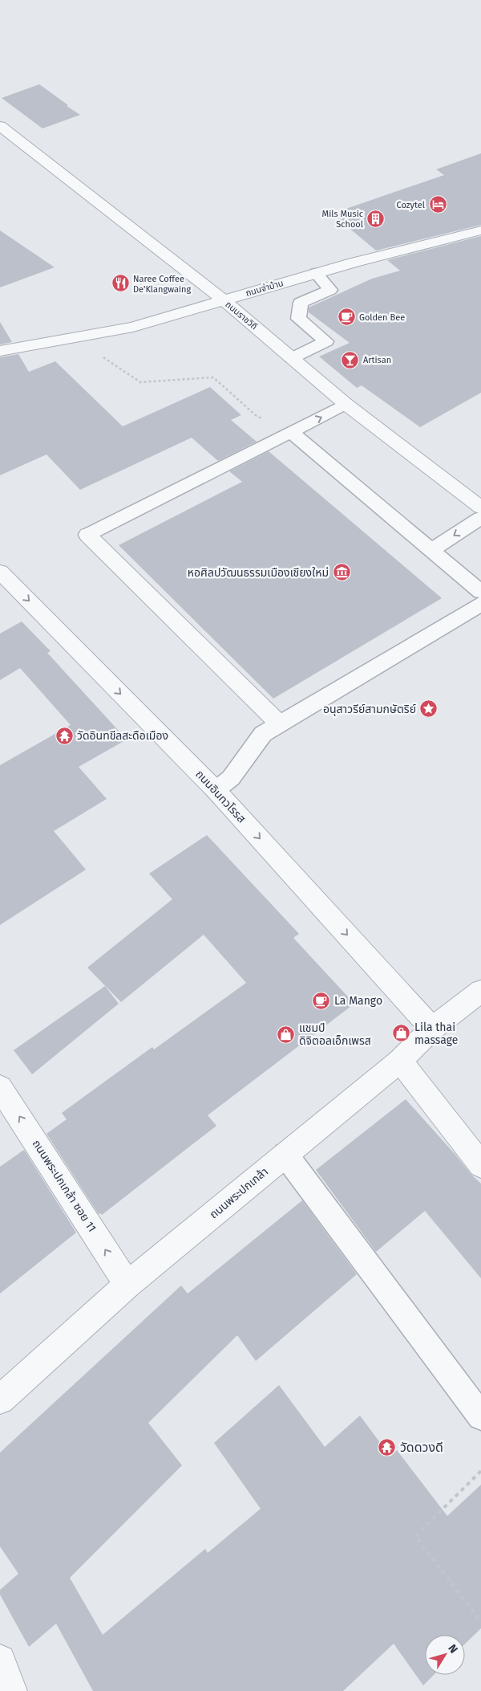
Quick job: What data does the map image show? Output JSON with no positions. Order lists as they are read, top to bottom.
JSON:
{
  "streets": {
    "street": [
      "ถนนจ่าบ้าน",
      "ถนนราชวิถี",
      "ถนนอินทวโรรส",
      "ถนนพระปกเกล้า ซอย 11",
      "ถนนพระปกเกล้า"
    ]
  },
  "crossings": [
    ["ถนนจ่าบ้าน", "ถนนราชวิถี"],
    ["ถนนอินทวโรรส", "ถนนพระปกเกล้า"],
    ["ถนนพระปกเกล้า ซอย 11", "ถนนพระปกเกล้า"]
  ],
  "one_way": ["ถนนพระปกเกล้า ซอย 11"],
  "places": {
    "hotel": ["Cozytel"],
    "building": ["Mils Music School"],
    "restaurant": ["Naree Coffee De'Klangwaing"],
    "cafe": ["Golden Bee", "La Mango"],
    "bar": ["Artisan"],
    "museum": ["หอศิลปวัฒนธรรมเมืองเชียงใหม่"],
    "place": ["อนุสาวรีย์สามกษัตริย์"],
    "temple": ["วัดอินทขีลสะดือเมือง", "วัดดวงดี"],
    "shop": ["Lila thai massage", "แชมป์ ดิจิตอลเอ็กเพรส"]
  },
  "north": "top right"
}
